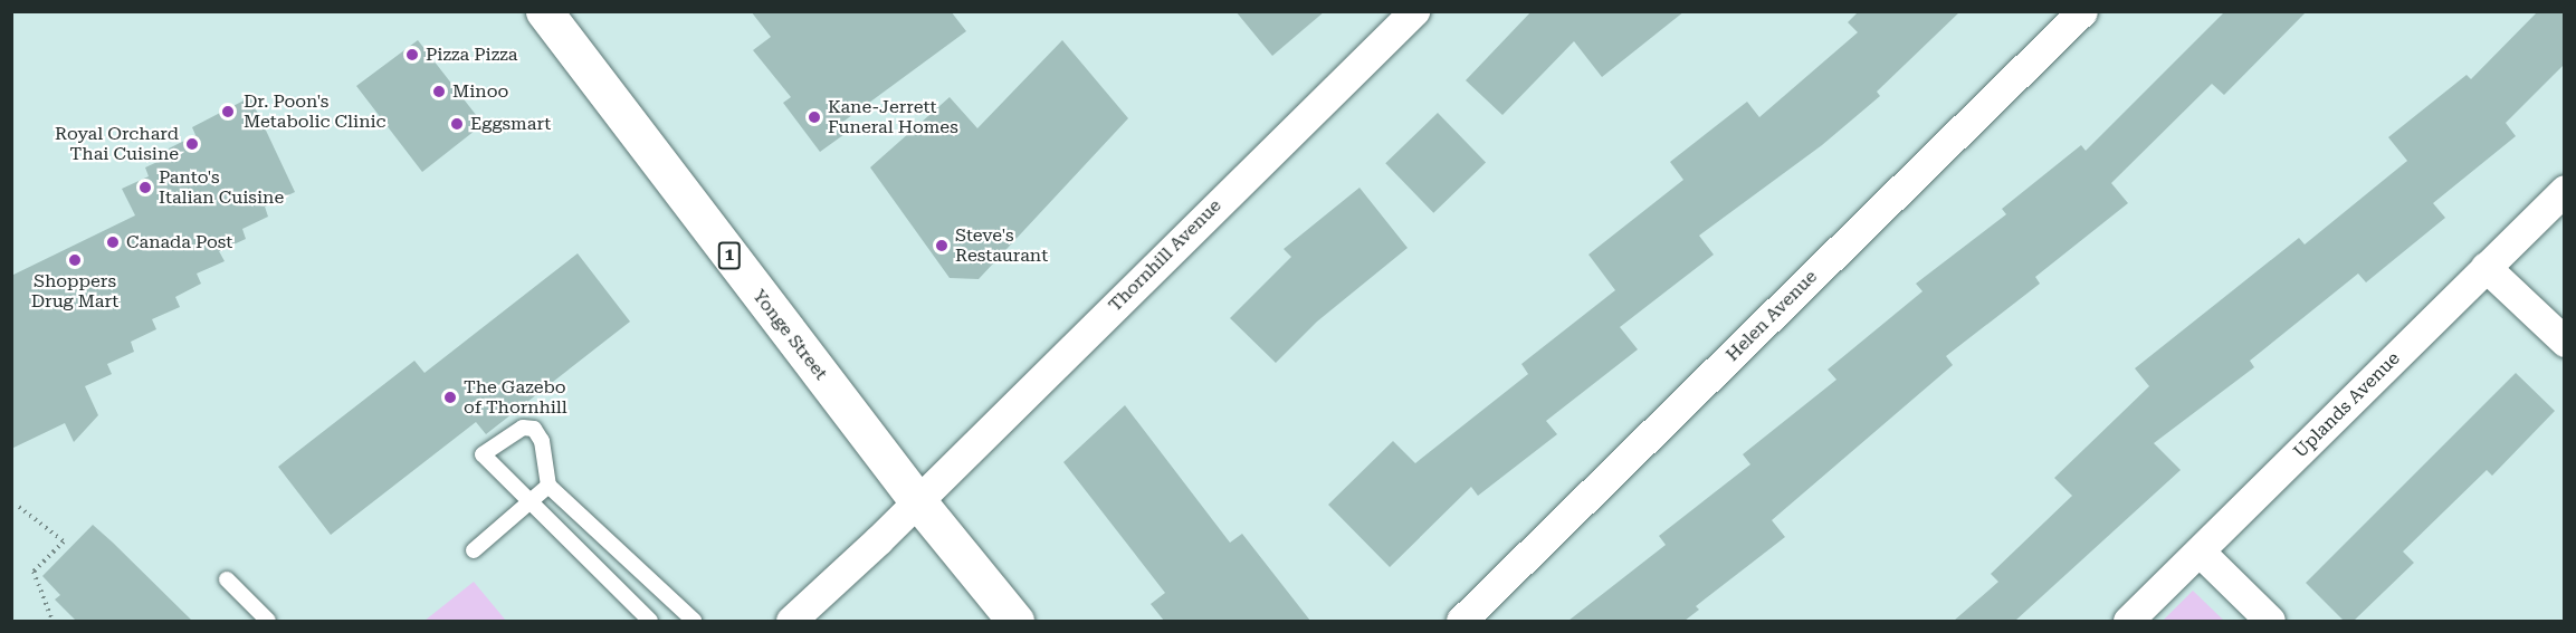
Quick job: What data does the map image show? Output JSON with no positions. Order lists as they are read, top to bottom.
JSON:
{
  "streets": {
    "main road": ["1", "Yonge Street"],
    "street": ["Thornhill Avenue", "Helen Avenue", "Uplands Avenue"]
  },
  "crossings": [
    ["Thornhill Avenue", "Yonge Street"]
  ],
  "places": [
    "Pizza Pizza",
    "Minoo",
    "Dr. Poon's Metabolic Clinic",
    "Kane-Jerrett Funeral Homes",
    "Eggsmart",
    "Royal Orchard Thai Cuisine",
    "Panto's Italian Cuisine",
    "Canada Post",
    "Steve's Restaurant",
    "Shoppers Drug Mart",
    "The Gazebo of Thornhill"
  ]
}
